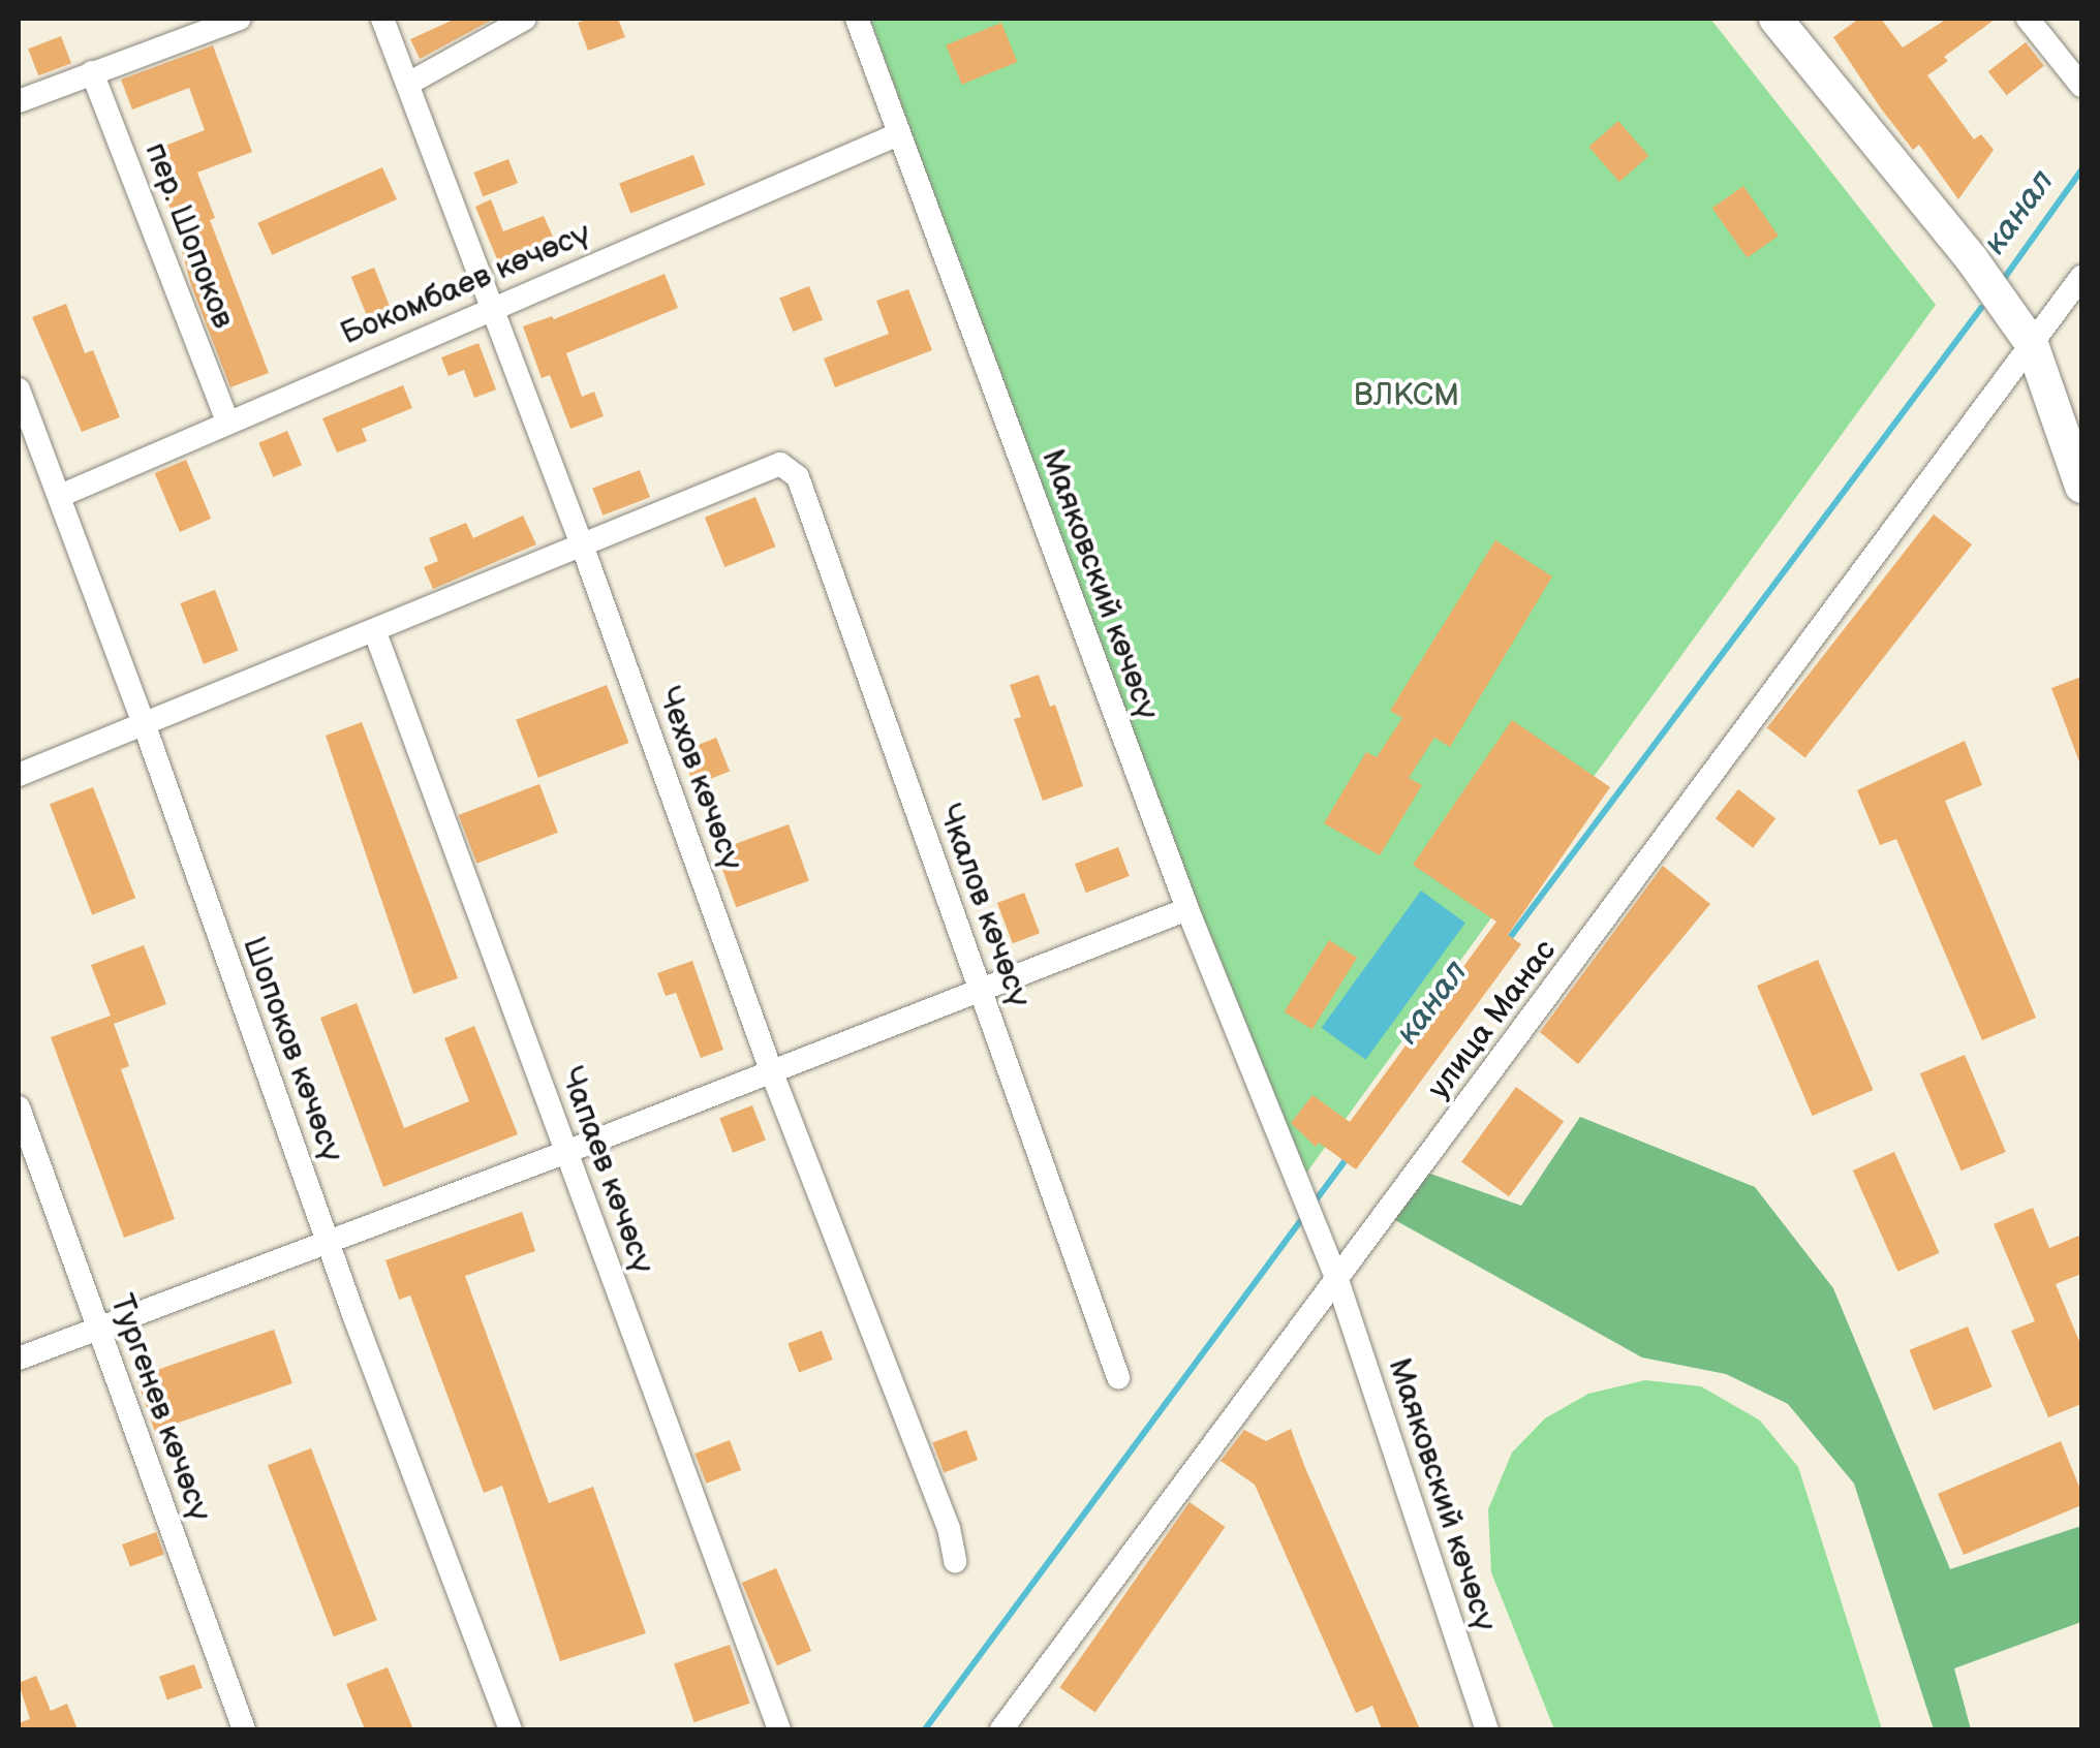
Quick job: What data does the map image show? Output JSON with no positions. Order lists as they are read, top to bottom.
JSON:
{
  "streets": {
    "street": [
      "пер. Шопоков",
      "Бокомбаев көчөсү",
      "Маяковский көчөсү",
      "Чехов көчөсү",
      "Чкалов көчөсү",
      "улица Манас",
      "Шопоков көчөсү",
      "Чапаев көчөсү",
      "Тургенев көчөсү"
    ]
  },
  "crossings": [
    ["пер. Шопоков", "Бокомбаев көчөсү"],
    ["Бокомбаев көчөсү", "Маяковский көчөсү"],
    ["Бокомбаев көчөсү", "Чехов көчөсү"],
    ["Бокомбаев көчөсү", "Шопоков көчөсү"],
    ["Маяковский көчөсү", "улица Манас"],
    ["Чехов көчөсү", "Чкалов көчөсү"]
  ],
  "water": ["канал"],
  "parks": ["ВЛКСМ"]
}
